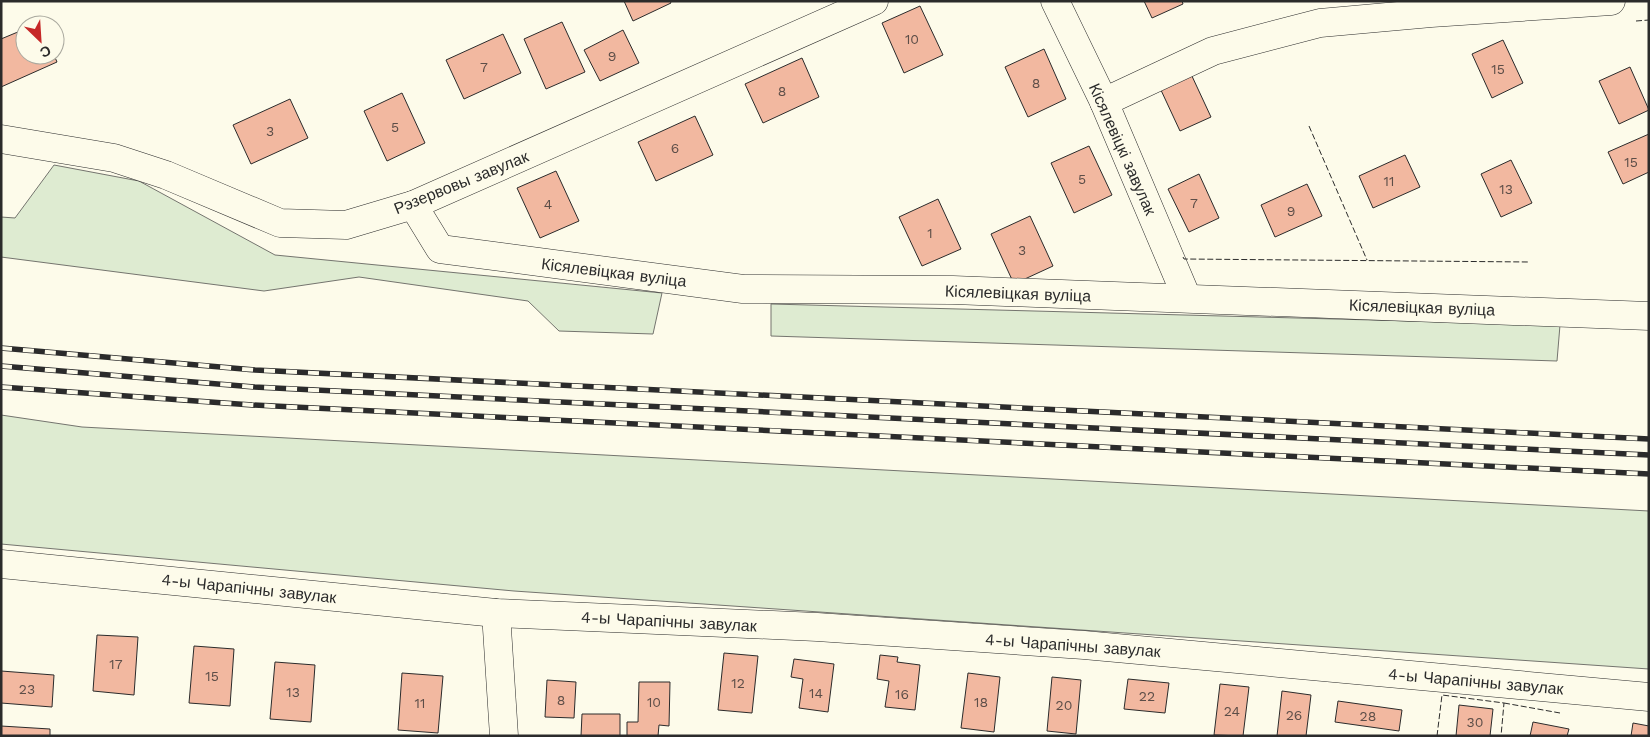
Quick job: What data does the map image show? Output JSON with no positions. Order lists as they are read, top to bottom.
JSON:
{
  "streets": {
    "street": [
      "Кісялевіцкі завулак",
      "Рэзервовы завулак",
      "Кісялевіцкая вуліца",
      "4-ы Чарапічны завулак"
    ]
  },
  "crossings": [
    ["Кісялевіцкі завулак", "Кісялевіцкая вуліца"],
    ["Рэзервовы завулак", "Кісялевіцкая вуліца"]
  ],
  "house_numbers": [
    "10",
    "9",
    "7",
    "15",
    "8",
    "8",
    "5",
    "3",
    "6",
    "15",
    "5",
    "11",
    "13",
    "7",
    "4",
    "9",
    "1",
    "3",
    "17",
    "15",
    "12",
    "23",
    "13",
    "14",
    "16",
    "22",
    "8",
    "10",
    "18",
    "11",
    "20",
    "24",
    "26",
    "28",
    "30"
  ],
  "north": "bottom right"
}
